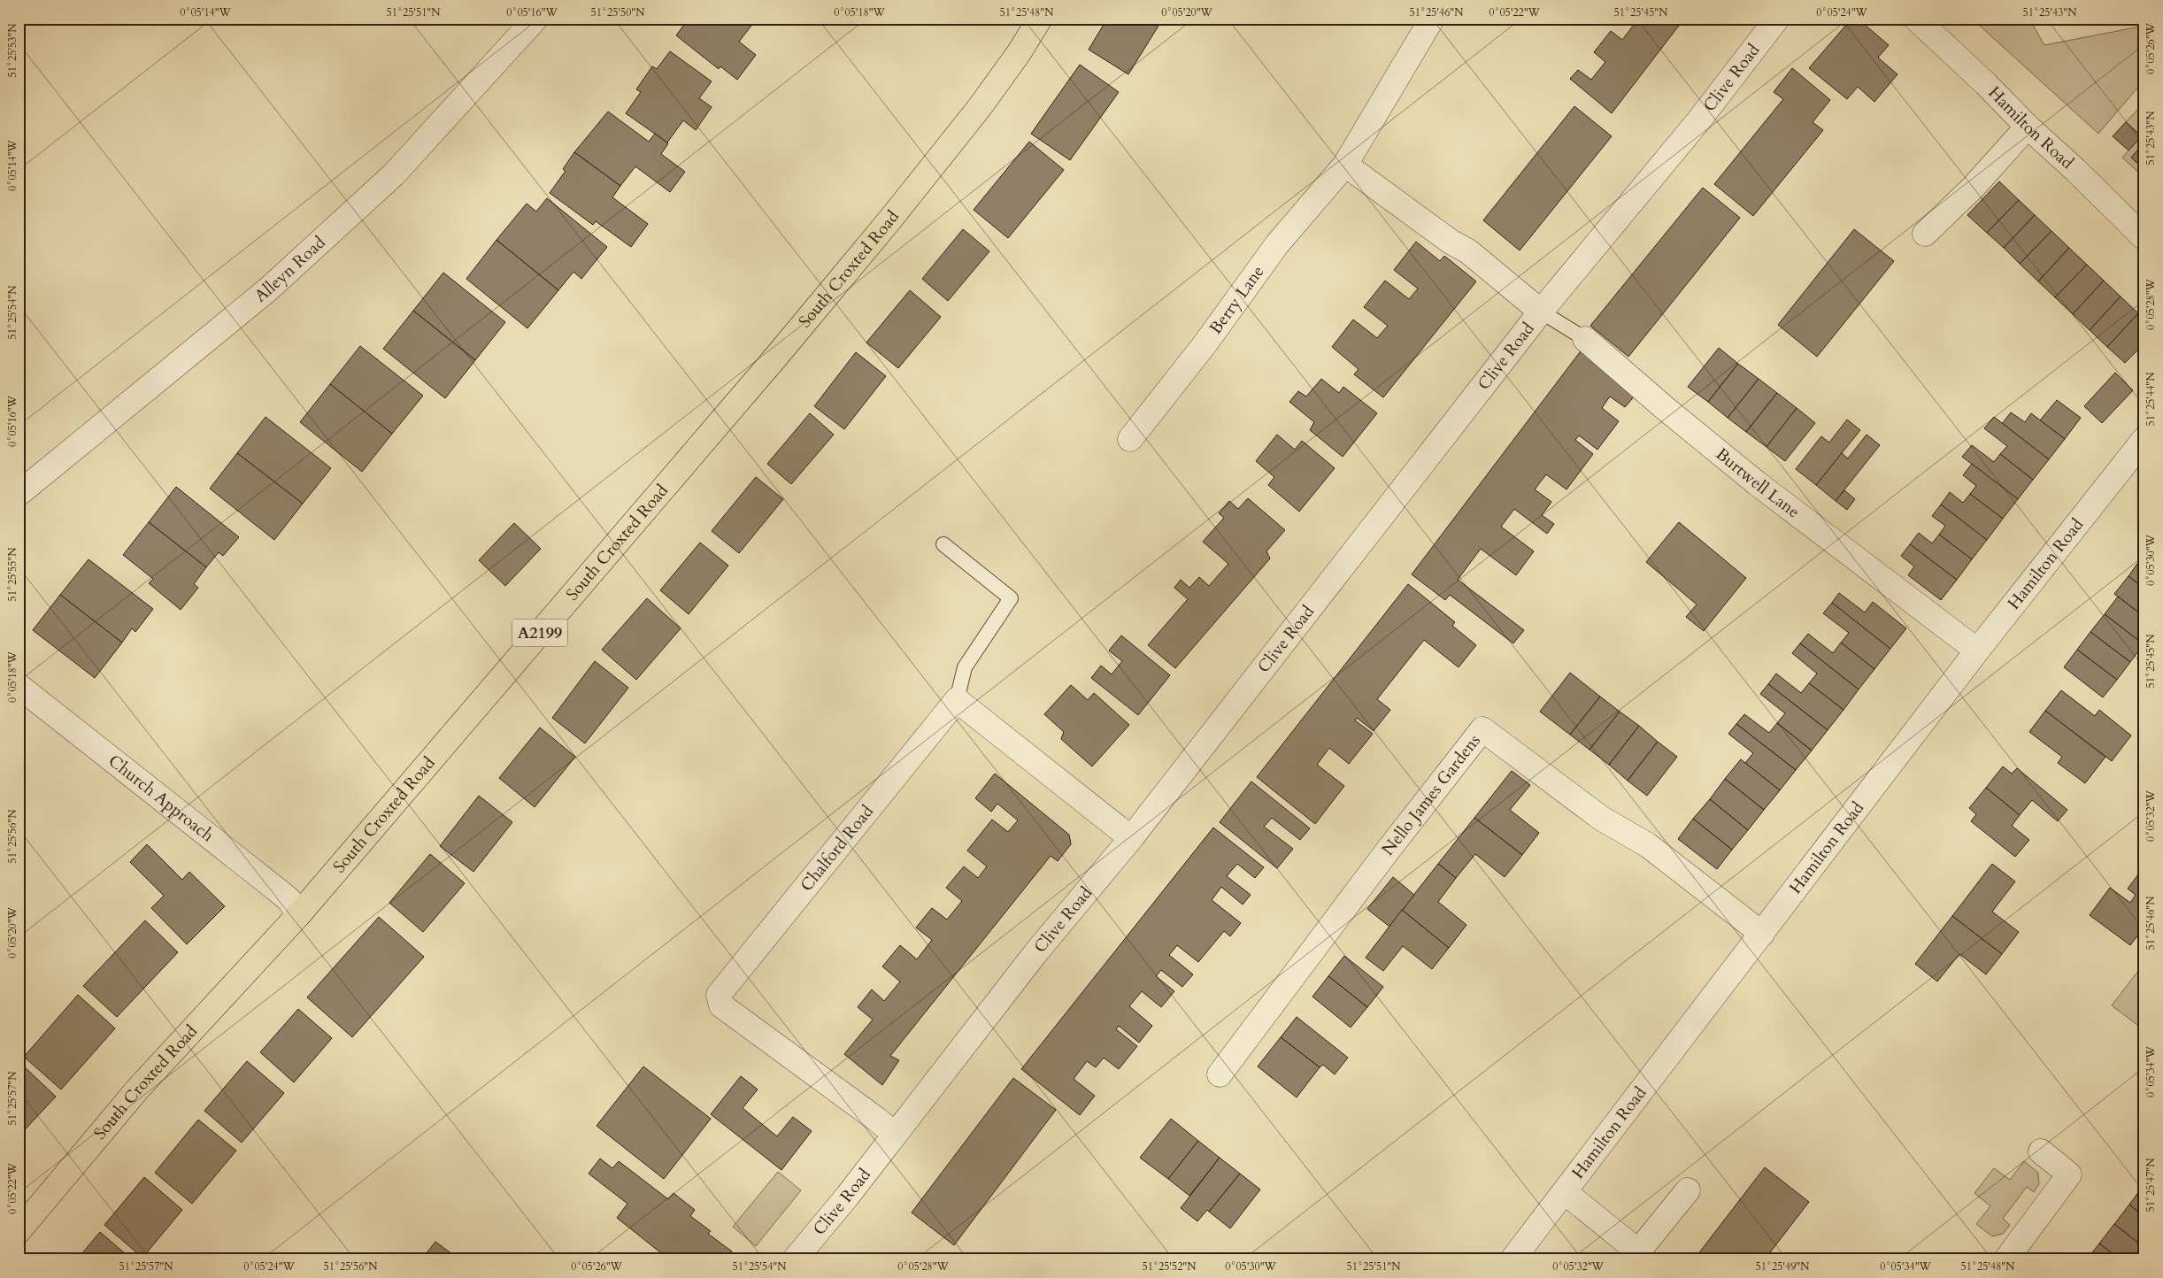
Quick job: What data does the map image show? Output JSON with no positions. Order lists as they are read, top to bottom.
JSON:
{
  "streets": {
    "main road": ["South Croxted Road", "A2199"],
    "street": [
      "Clive Road",
      "Hamilton Road",
      "Alleyn Road",
      "Berry Lane",
      "Burtwell Lane",
      "Nello James Gardens",
      "Church Approach",
      "Chalford Road"
    ]
  },
  "crossings": [
    ["Clive Road", "Burtwell Lane"],
    ["Clive Road", "Chalford Road"],
    ["Hamilton Road", "Burtwell Lane"],
    ["Hamilton Road", "Nello James Gardens"],
    ["South Croxted Road", "Church Approach"]
  ],
  "coordinates": [
    "0°05'14\"W",
    "51°25'51\"N",
    "0°05'16\"W",
    "51°25'50\"N",
    "0°05'18\"W",
    "51°25'48\"N",
    "0°05'20\"W",
    "51°25'46\"N",
    "0°05'22\"W",
    "51°25'45\"N",
    "0°05'24\"W",
    "51°25'43\"N",
    "0°05'26\"W",
    "51°25'53\"N",
    "0°05'28\"W",
    "51°25'54\"N",
    "51°25'44\"N",
    "0°05'30\"W",
    "51°25'55\"N",
    "0°05'32\"W",
    "51°25'56\"N",
    "0°05'34\"W",
    "51°25'57\"N",
    "51°25'47\"N",
    "51°25'52\"N",
    "51°25'49\"N"
  ]
}
